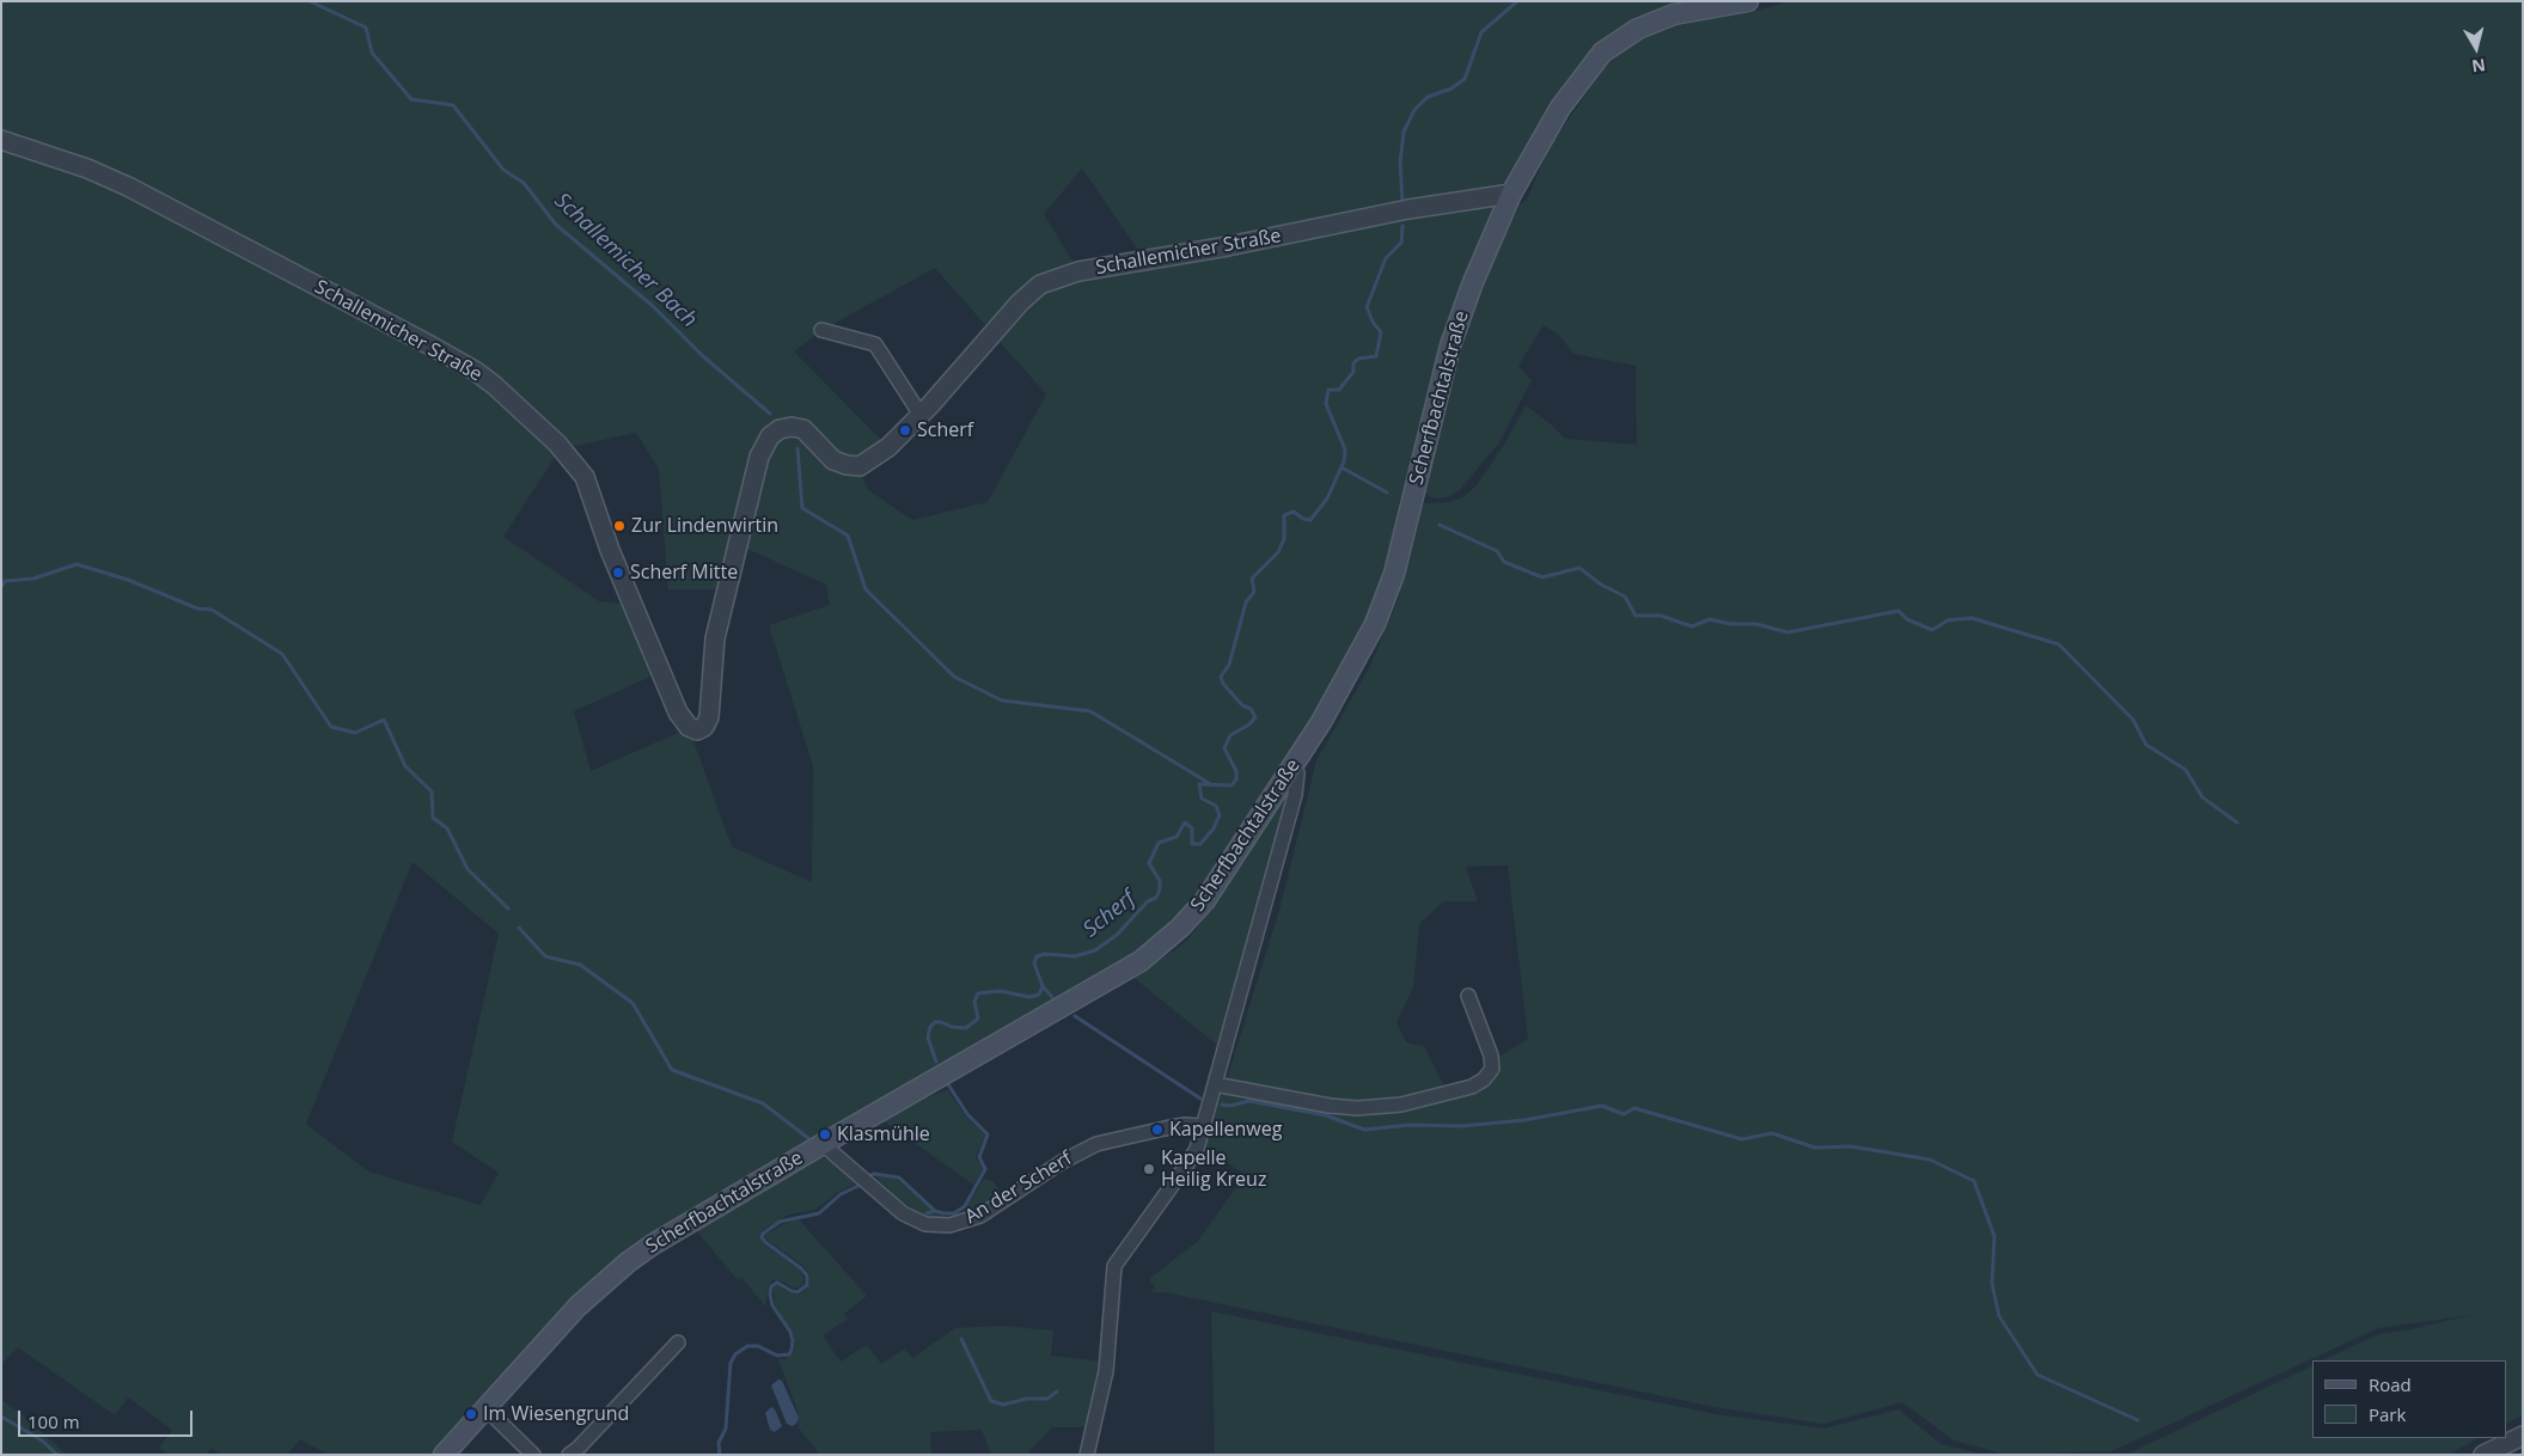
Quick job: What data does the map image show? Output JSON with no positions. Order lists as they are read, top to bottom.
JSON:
{
  "streets": {
    "main road": ["Scherfbachtalstraße"],
    "street": ["Schallemicher Straße", "An der Scherf"]
  },
  "crossings": [
    ["Schallemicher Straße", "Scherfbachtalstraße"],
    ["Scherfbachtalstraße", "An der Scherf"]
  ],
  "water": ["Schallemicher Bach", "Scherf"],
  "places": [
    "Scherf",
    "Zur Lindenwirtin",
    "Scherf Mitte",
    "Kapellenweg",
    "Klasmühle",
    "Kapelle Heilig Kreuz",
    "Im Wiesengrund"
  ],
  "legend": ["Road", "Park"],
  "scale_bar": "100 m",
  "north": "bottom"
}
